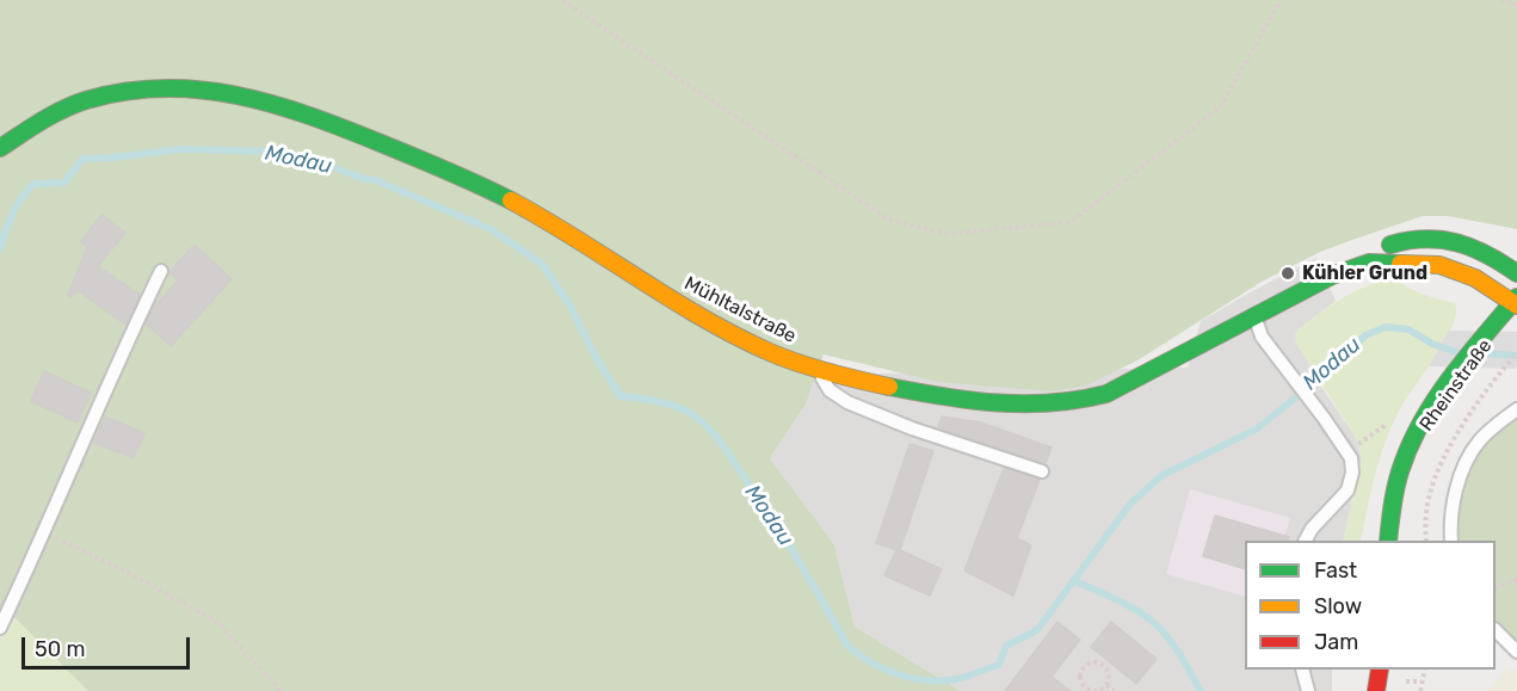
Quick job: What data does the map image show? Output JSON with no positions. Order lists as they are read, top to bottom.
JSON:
{
  "streets": {
    "street": ["Mühltalstraße", "Rheinstraße"]
  },
  "crossings": [
    ["Mühltalstraße", "Rheinstraße"]
  ],
  "water": ["Modau"],
  "places": ["Kühler Grund"],
  "legend": ["Fast", "Slow", "Jam"],
  "scale_bar": "50 m"
}
